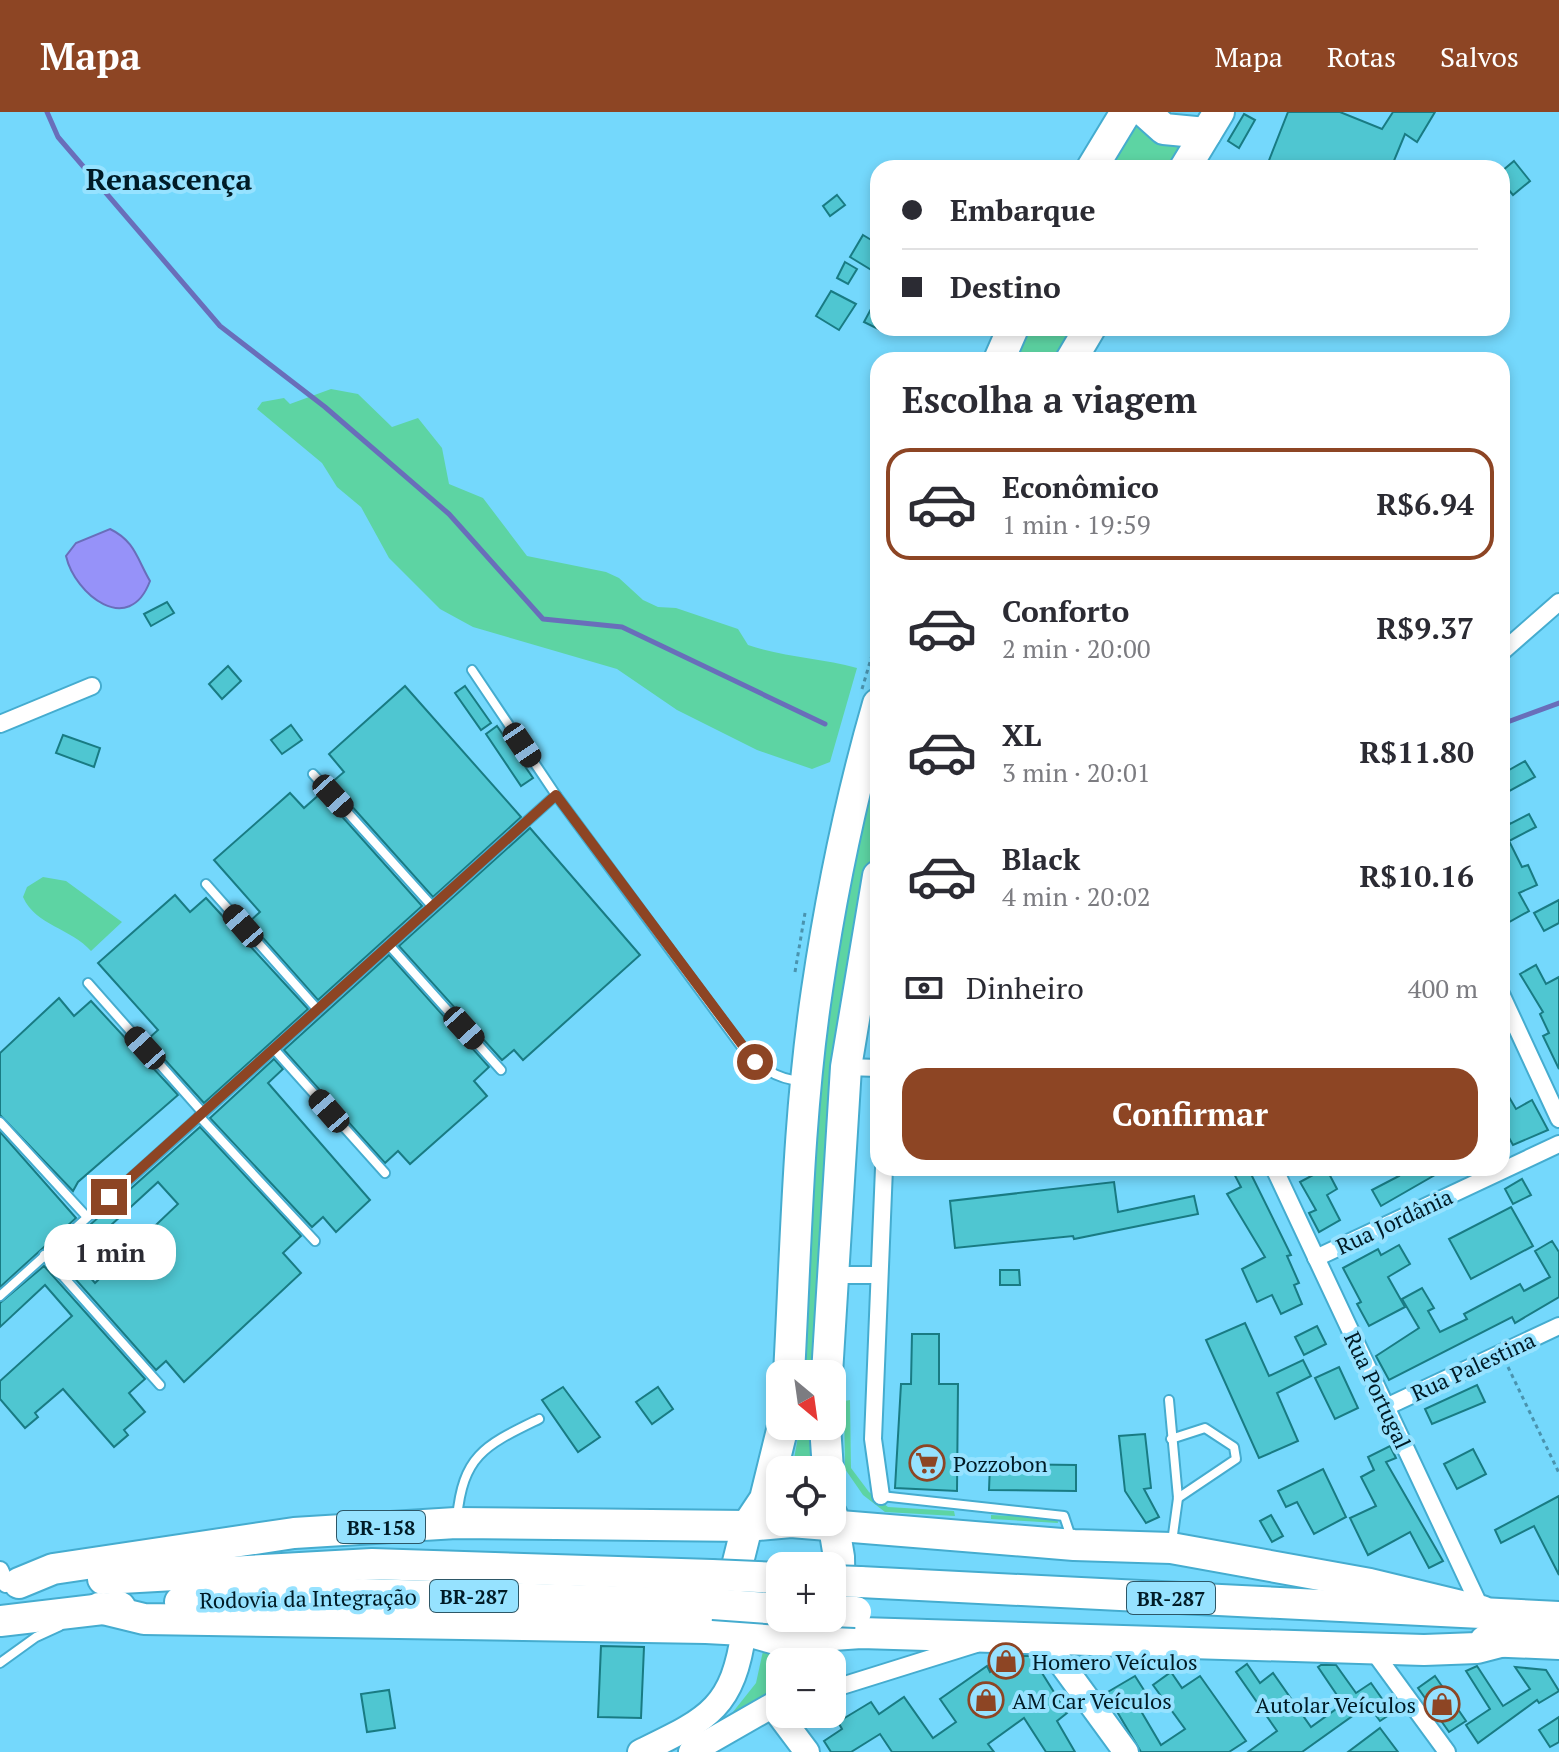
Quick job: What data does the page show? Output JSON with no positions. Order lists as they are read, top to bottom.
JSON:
{
  "streets": {
    "highway": ["BR-158", "BR-287", "Rodovia da Integração"],
    "street": ["Rua Jordânia", "Rua Palestina", "Rua Portugal"]
  },
  "crossings": [
    ["Rua Jordânia", "Rua Portugal"],
    ["Rua Palestina", "Rua Portugal"],
    ["Rua Portugal", "BR-287"],
    ["BR-158", "BR-287"],
    ["BR-158", "Rodovia da Integração"],
    ["BR-287", "Rodovia da Integração"]
  ],
  "districts": ["Renascença"],
  "places": {
    "supermarket": ["Pozzobon"],
    "shop": ["Homero Veículos", "AM Car Veículos", "Autolar Veículos"]
  },
  "north": "bottom right",
  "page": {
    "header": "Mapa",
    "nav": ["Mapa", "Rotas", "Salvos"],
    "banner": ["Embarque", "Destino"],
    "heading": "Escolha a viagem",
    "list": [
      {
        "name": "Econômico",
        "note": "1 min · 19:59",
        "value": "R$6.94"
      },
      {
        "name": "Conforto",
        "note": "2 min · 20:00",
        "value": "R$9.37"
      },
      {
        "name": "XL",
        "note": "3 min · 20:01",
        "value": "R$11.80"
      },
      {
        "name": "Black",
        "note": "4 min · 20:02",
        "value": "R$10.16"
      }
    ],
    "pay": ["Dinheiro", "400 m"],
    "buttons": "Confirmar",
    "bubble": "1 min",
    "map_buttons": ["+", "−"]
  }
}
